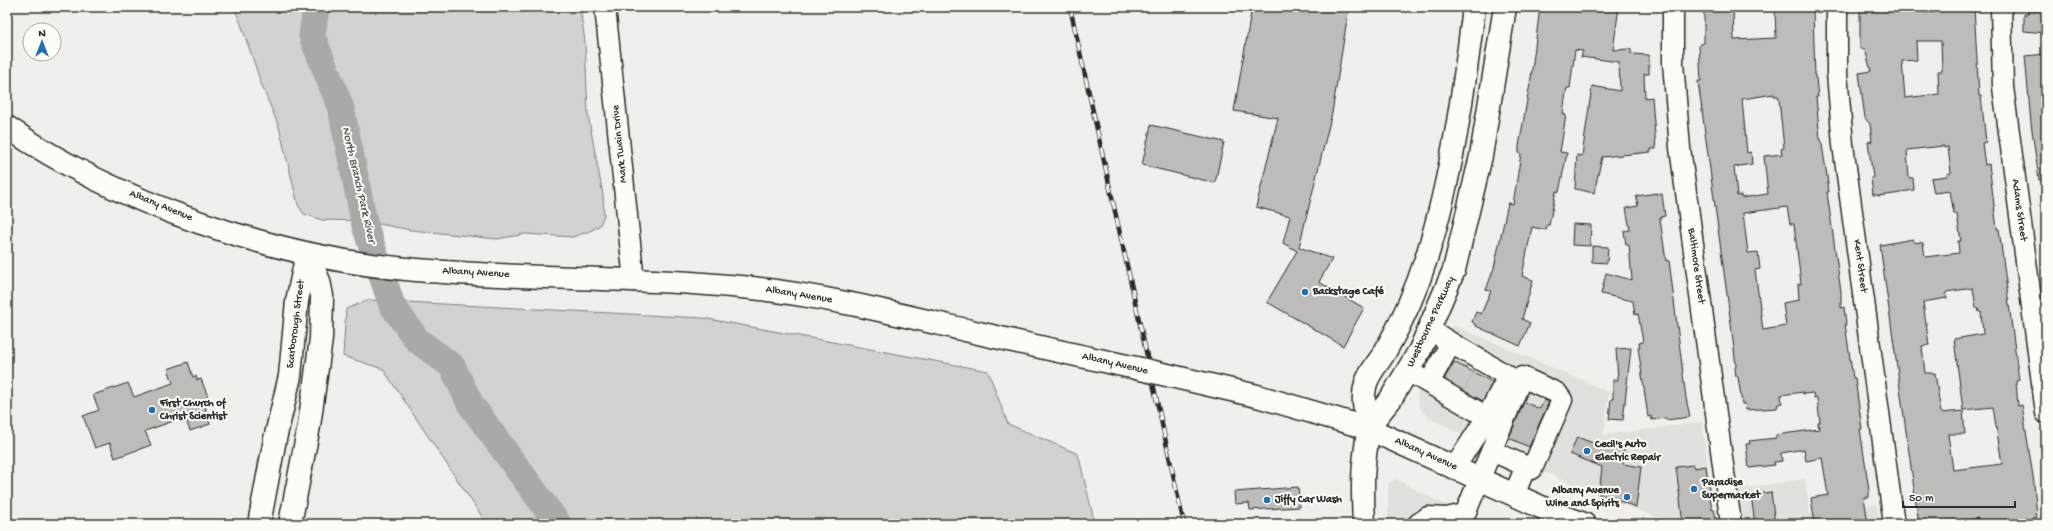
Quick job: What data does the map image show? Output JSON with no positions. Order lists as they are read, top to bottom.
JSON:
{
  "streets": {
    "main road": ["Albany Avenue", "Westbourne Parkway", "Scarborough Street"],
    "street": [
      "Mark Twain Drive",
      "Adams Street",
      "Baltimore Street",
      "Kent Street"
    ]
  },
  "crossings": [
    ["Mark Twain Drive", "Albany Avenue"],
    ["Albany Avenue", "Westbourne Parkway"],
    ["Albany Avenue", "Scarborough Street"]
  ],
  "water": ["North Branch Park River"],
  "places": [
    "Backstage Café",
    "First Church of Christ Scientist",
    "Cecil's Auto Electric Repair",
    "Paradise Supermarket",
    "Albany Avenue Wine and Spirits",
    "Jiffy Car Wash"
  ],
  "scale_bar": "50 m",
  "north": "top"
}
